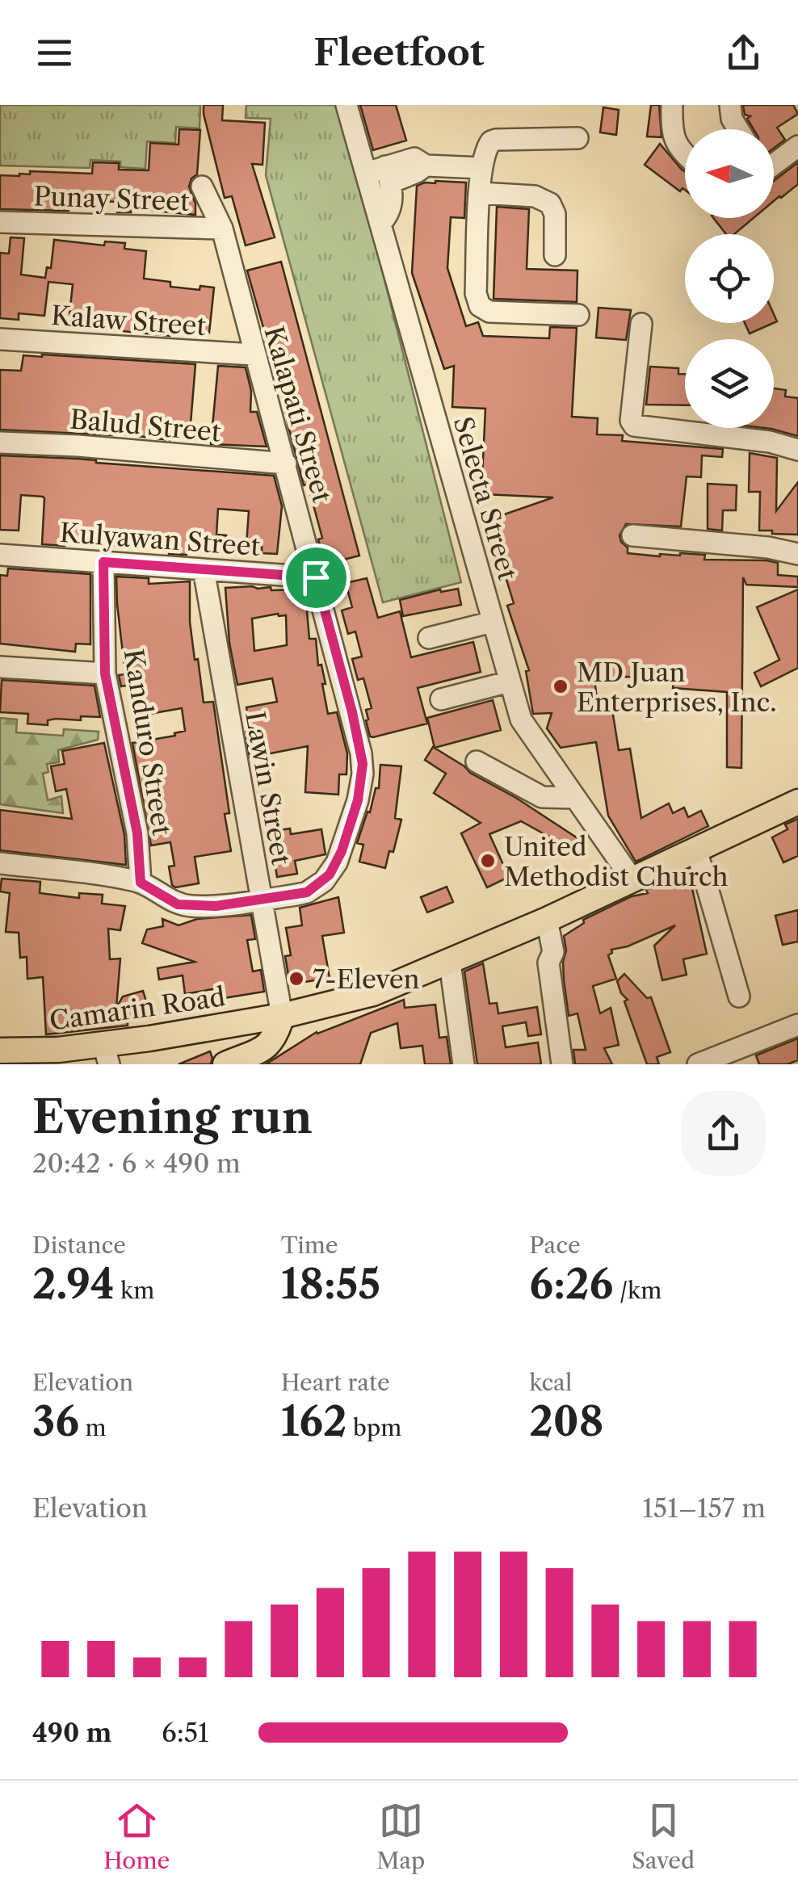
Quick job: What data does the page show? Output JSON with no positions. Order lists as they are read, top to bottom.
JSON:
{
  "streets": {
    "main road": ["Camarin Road"],
    "street": [
      "Punay Street",
      "Kalaw Street",
      "Kalapati Street",
      "Balud Street",
      "Selecta Street",
      "Kulyawan Street",
      "Kanduro Street",
      "Lawin Street"
    ]
  },
  "crossings": [
    ["Punay Street", "Kalapati Street"],
    ["Kalaw Street", "Kalapati Street"],
    ["Kalapati Street", "Balud Street"],
    ["Kalapati Street", "Kulyawan Street"],
    ["Kalapati Street", "Lawin Street"],
    ["Selecta Street", "Camarin Road"],
    ["Kulyawan Street", "Kanduro Street"],
    ["Kulyawan Street", "Lawin Street"],
    ["Lawin Street", "Camarin Road"]
  ],
  "places": ["MD Juan Enterprises, Inc.", "United Methodist Church", "7-Eleven"],
  "north": "left",
  "page": {
    "header": "Fleetfoot",
    "heading": ["Evening run", "20:42 · 6 × 490 m"],
    "stats": [
      ["Distance", "2.94 km"],
      ["Time", "18:55"],
      ["Pace", "6:26 /km"],
      ["Elevation", "36 m"],
      ["Heart rate", "162 bpm"],
      ["kcal", "208"]
    ],
    "chart": ["Elevation", "151–157 m"],
    "list": [
      {
        "name": "490 m",
        "note": "6:51"
      }
    ],
    "tabs": ["Home", "Map", "Saved"]
  }
}
